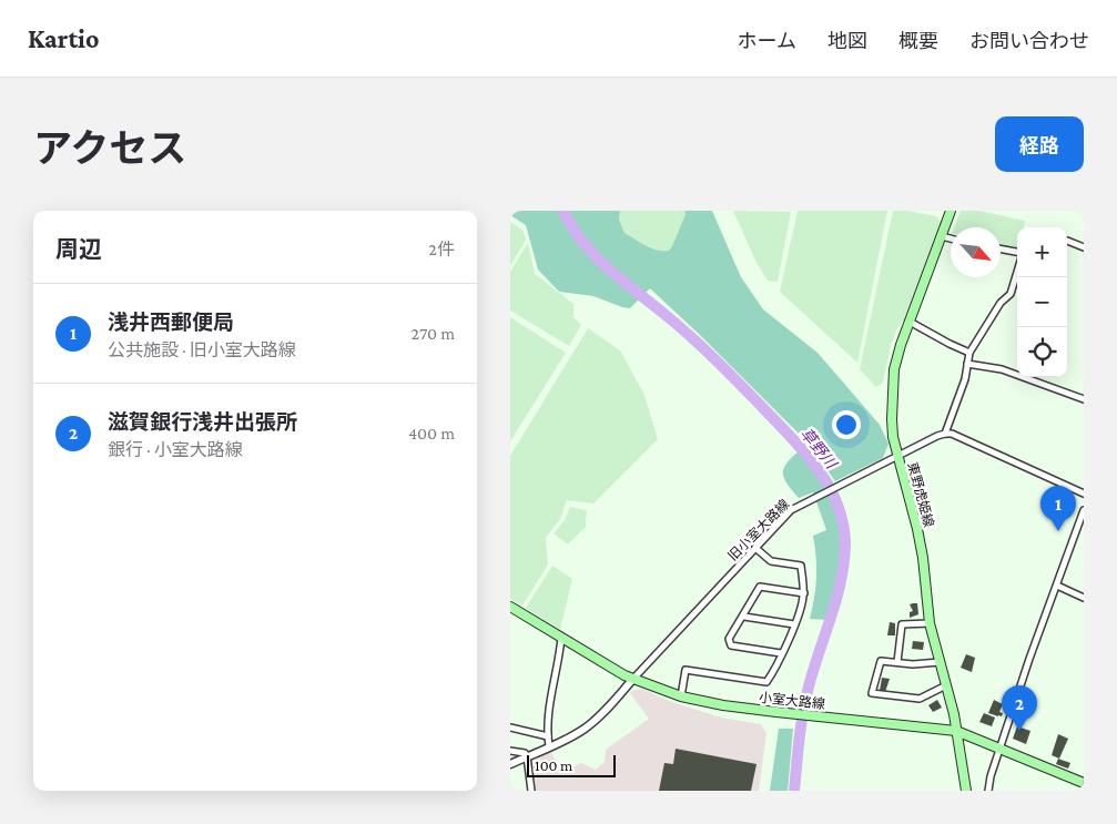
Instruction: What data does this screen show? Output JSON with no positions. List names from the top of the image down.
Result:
{
  "streets": {
    "main road": ["東野虎姫線", "小室大路線"],
    "street": ["旧小室大路線"]
  },
  "crossings": [
    ["東野虎姫線", "旧小室大路線"],
    ["東野虎姫線", "小室大路線"],
    ["旧小室大路線", "小室大路線"]
  ],
  "water": ["草野川"],
  "scale_bar": "100 m",
  "north": "bottom right",
  "page": {
    "header": "Kartio",
    "nav": [
      "ホーム",
      "地図",
      "概要",
      "お問い合わせ"
    ],
    "title": "アクセス",
    "buttons": "経路",
    "heading": ["周辺", "2件"],
    "map_buttons": ["+", "−"],
    "list": [
      {
        "mark": "1",
        "name": "浅井西郵便局",
        "note": "公共施設 · 旧小室大路線",
        "value": "270 m"
      },
      {
        "mark": "2",
        "name": "滋賀銀行浅井出張所",
        "note": "銀行 · 小室大路線",
        "value": "400 m"
      }
    ],
    "pins": ["1", "2"],
    "scale": "100 m"
  }
}
